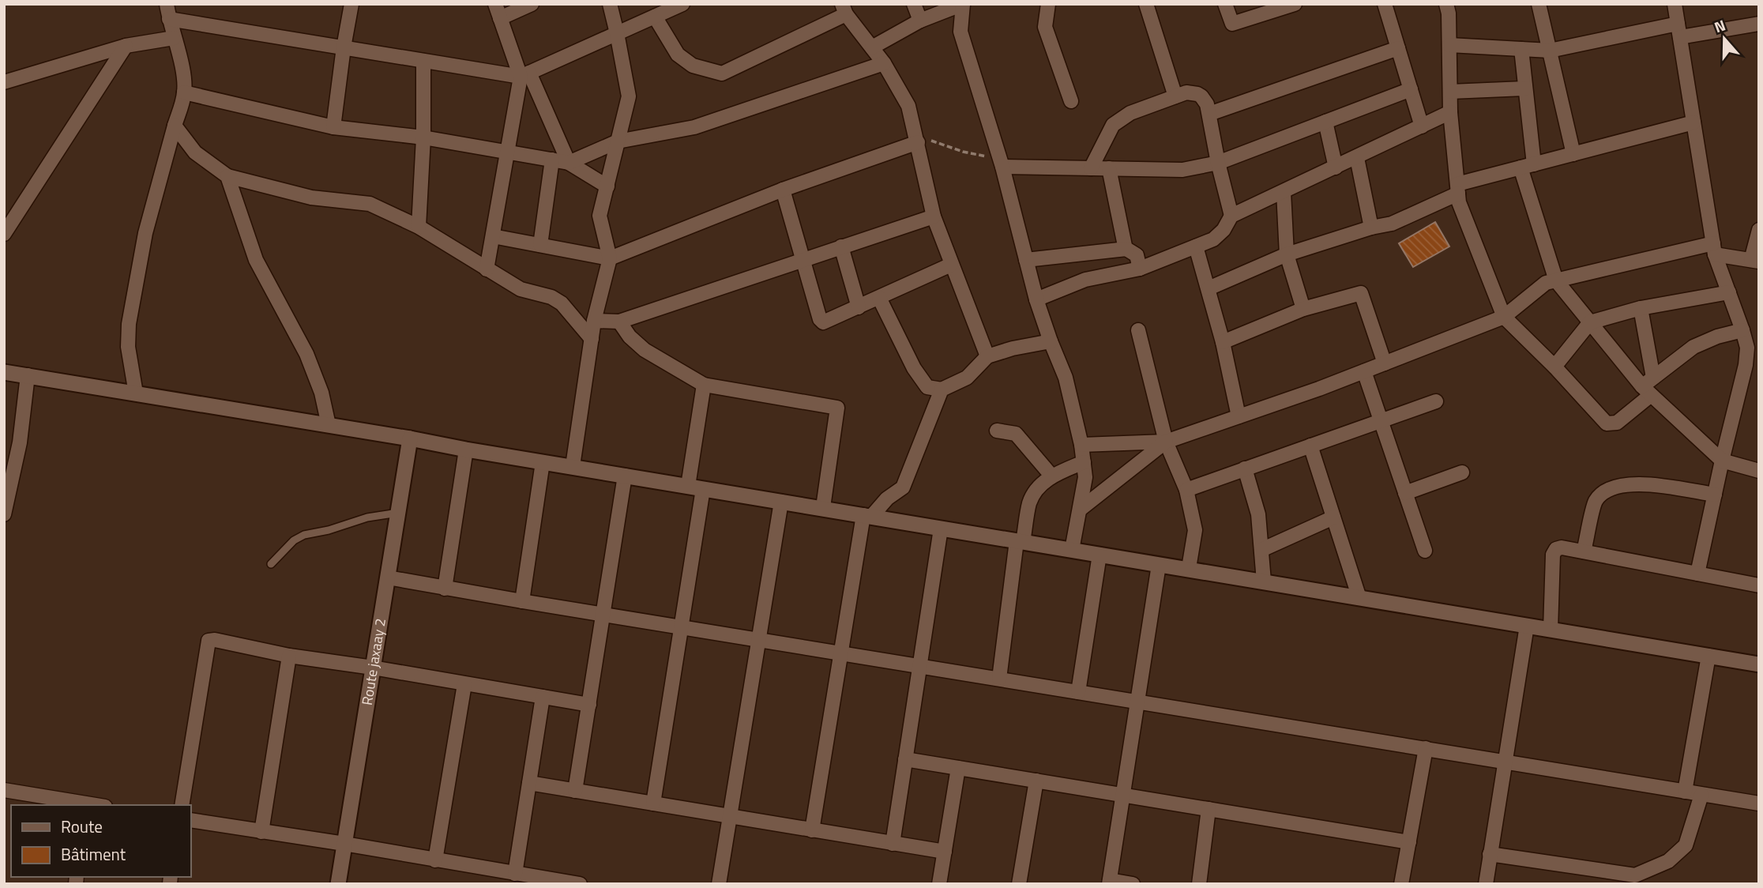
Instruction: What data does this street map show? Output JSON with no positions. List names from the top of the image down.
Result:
{
  "streets": {
    "street": ["Route jaxaay 2"]
  },
  "legend": ["Route", "Bâtiment"],
  "north": "top"
}
